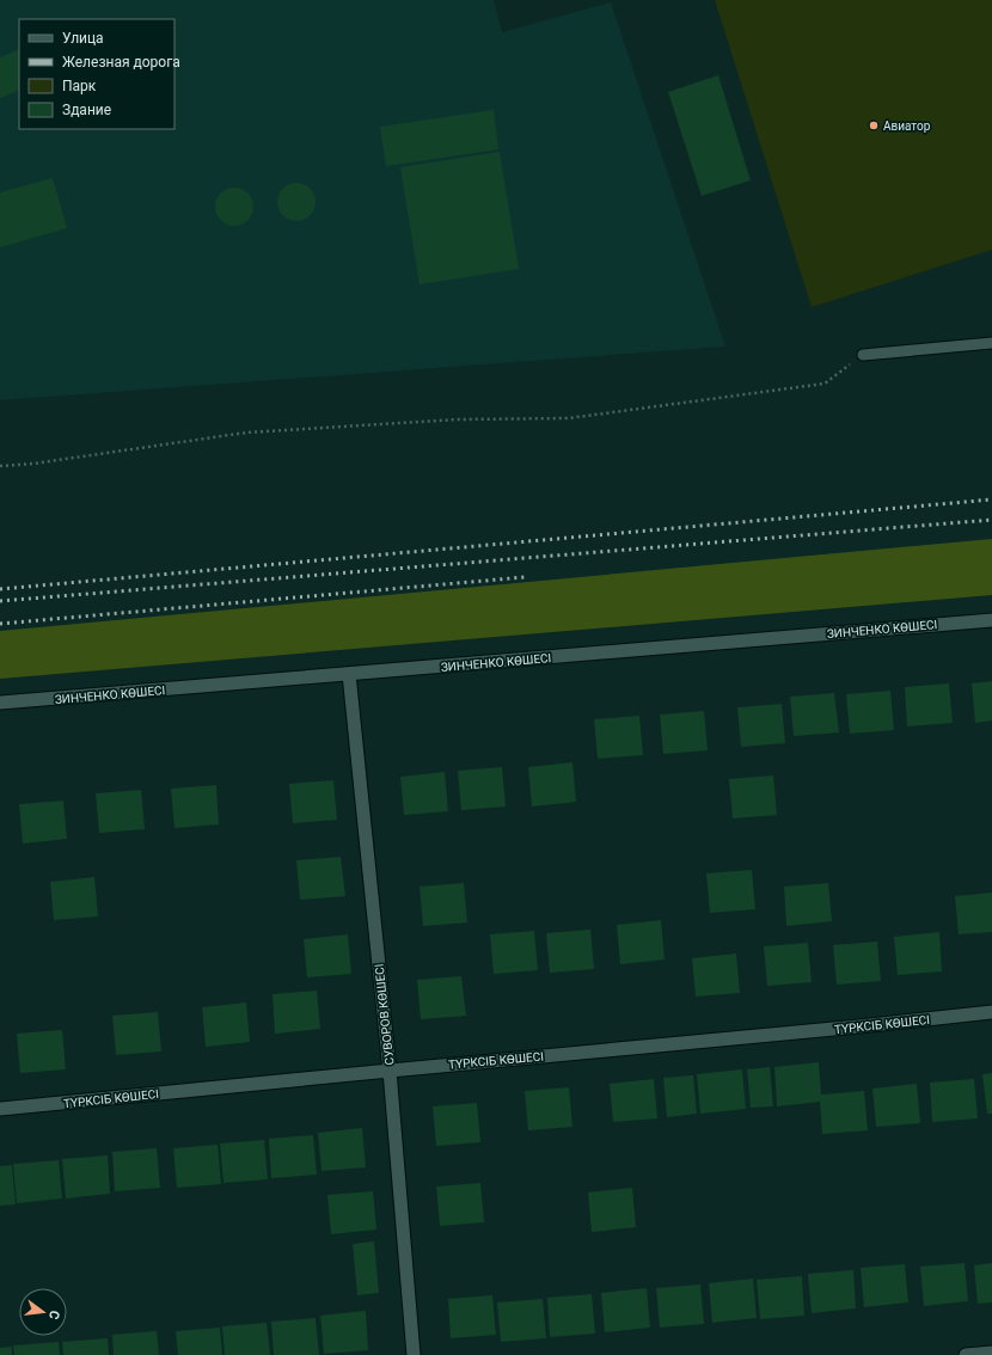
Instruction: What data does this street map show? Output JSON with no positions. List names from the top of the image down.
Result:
{
  "streets": {
    "street": ["ЗИНЧЕНКО КӨШЕСІ", "СУВОРОВ КӨШЕСІ", "ТҮРКСІБ КӨШЕСІ"]
  },
  "crossings": [
    ["ЗИНЧЕНКО КӨШЕСІ", "СУВОРОВ КӨШЕСІ"],
    ["СУВОРОВ КӨШЕСІ", "ТҮРКСІБ КӨШЕСІ"]
  ],
  "places": ["Авиатор"],
  "legend": [
    "Улица",
    "Железная дорога",
    "Парк",
    "Здание"
  ],
  "north": "right"
}
